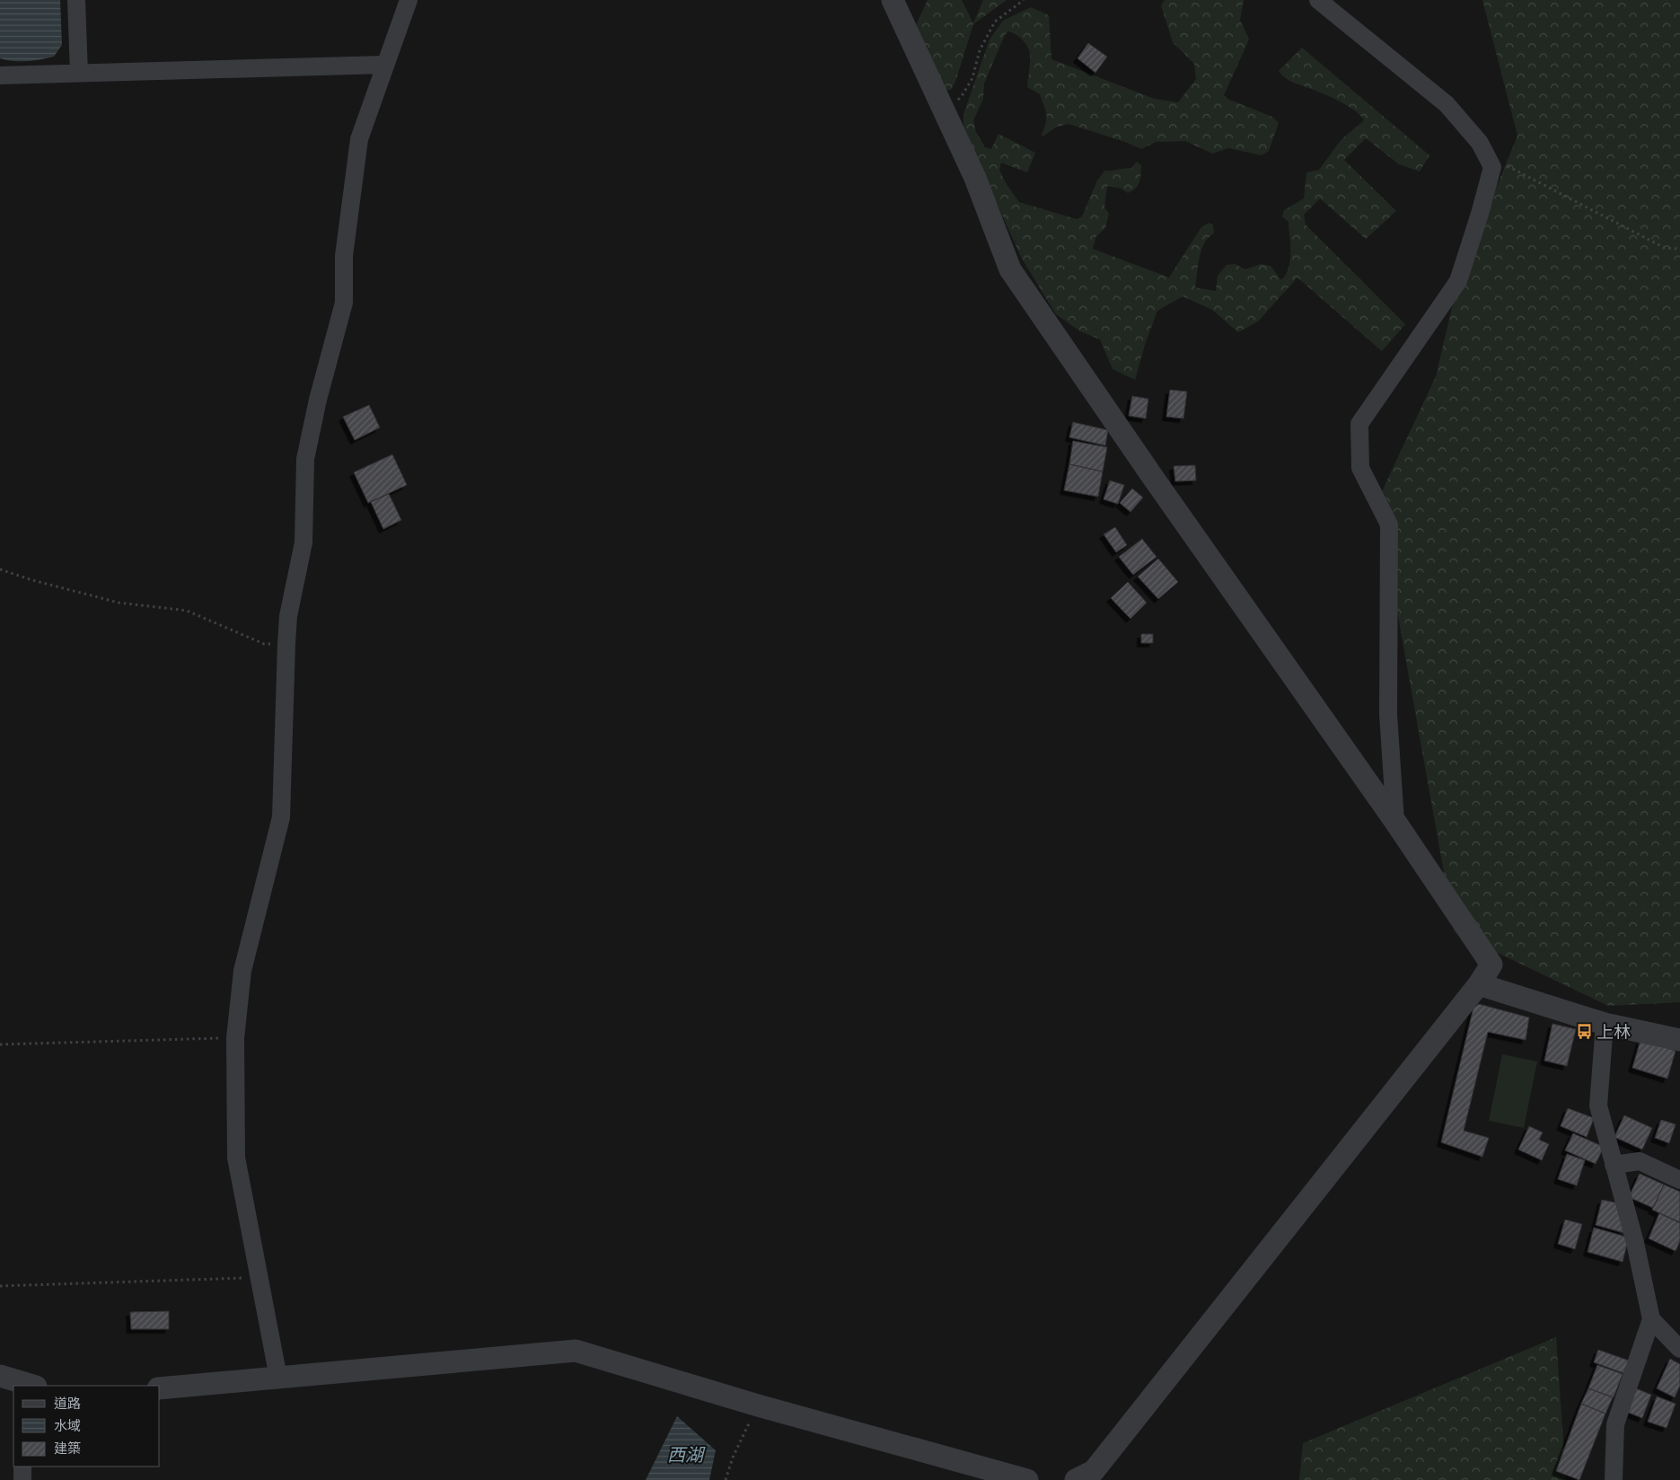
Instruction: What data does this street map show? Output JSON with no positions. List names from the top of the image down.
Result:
{
  "water": ["西湖"],
  "places": {
    "bus stop": ["上林"]
  },
  "legend": ["道路", "水域", "建築"]
}
